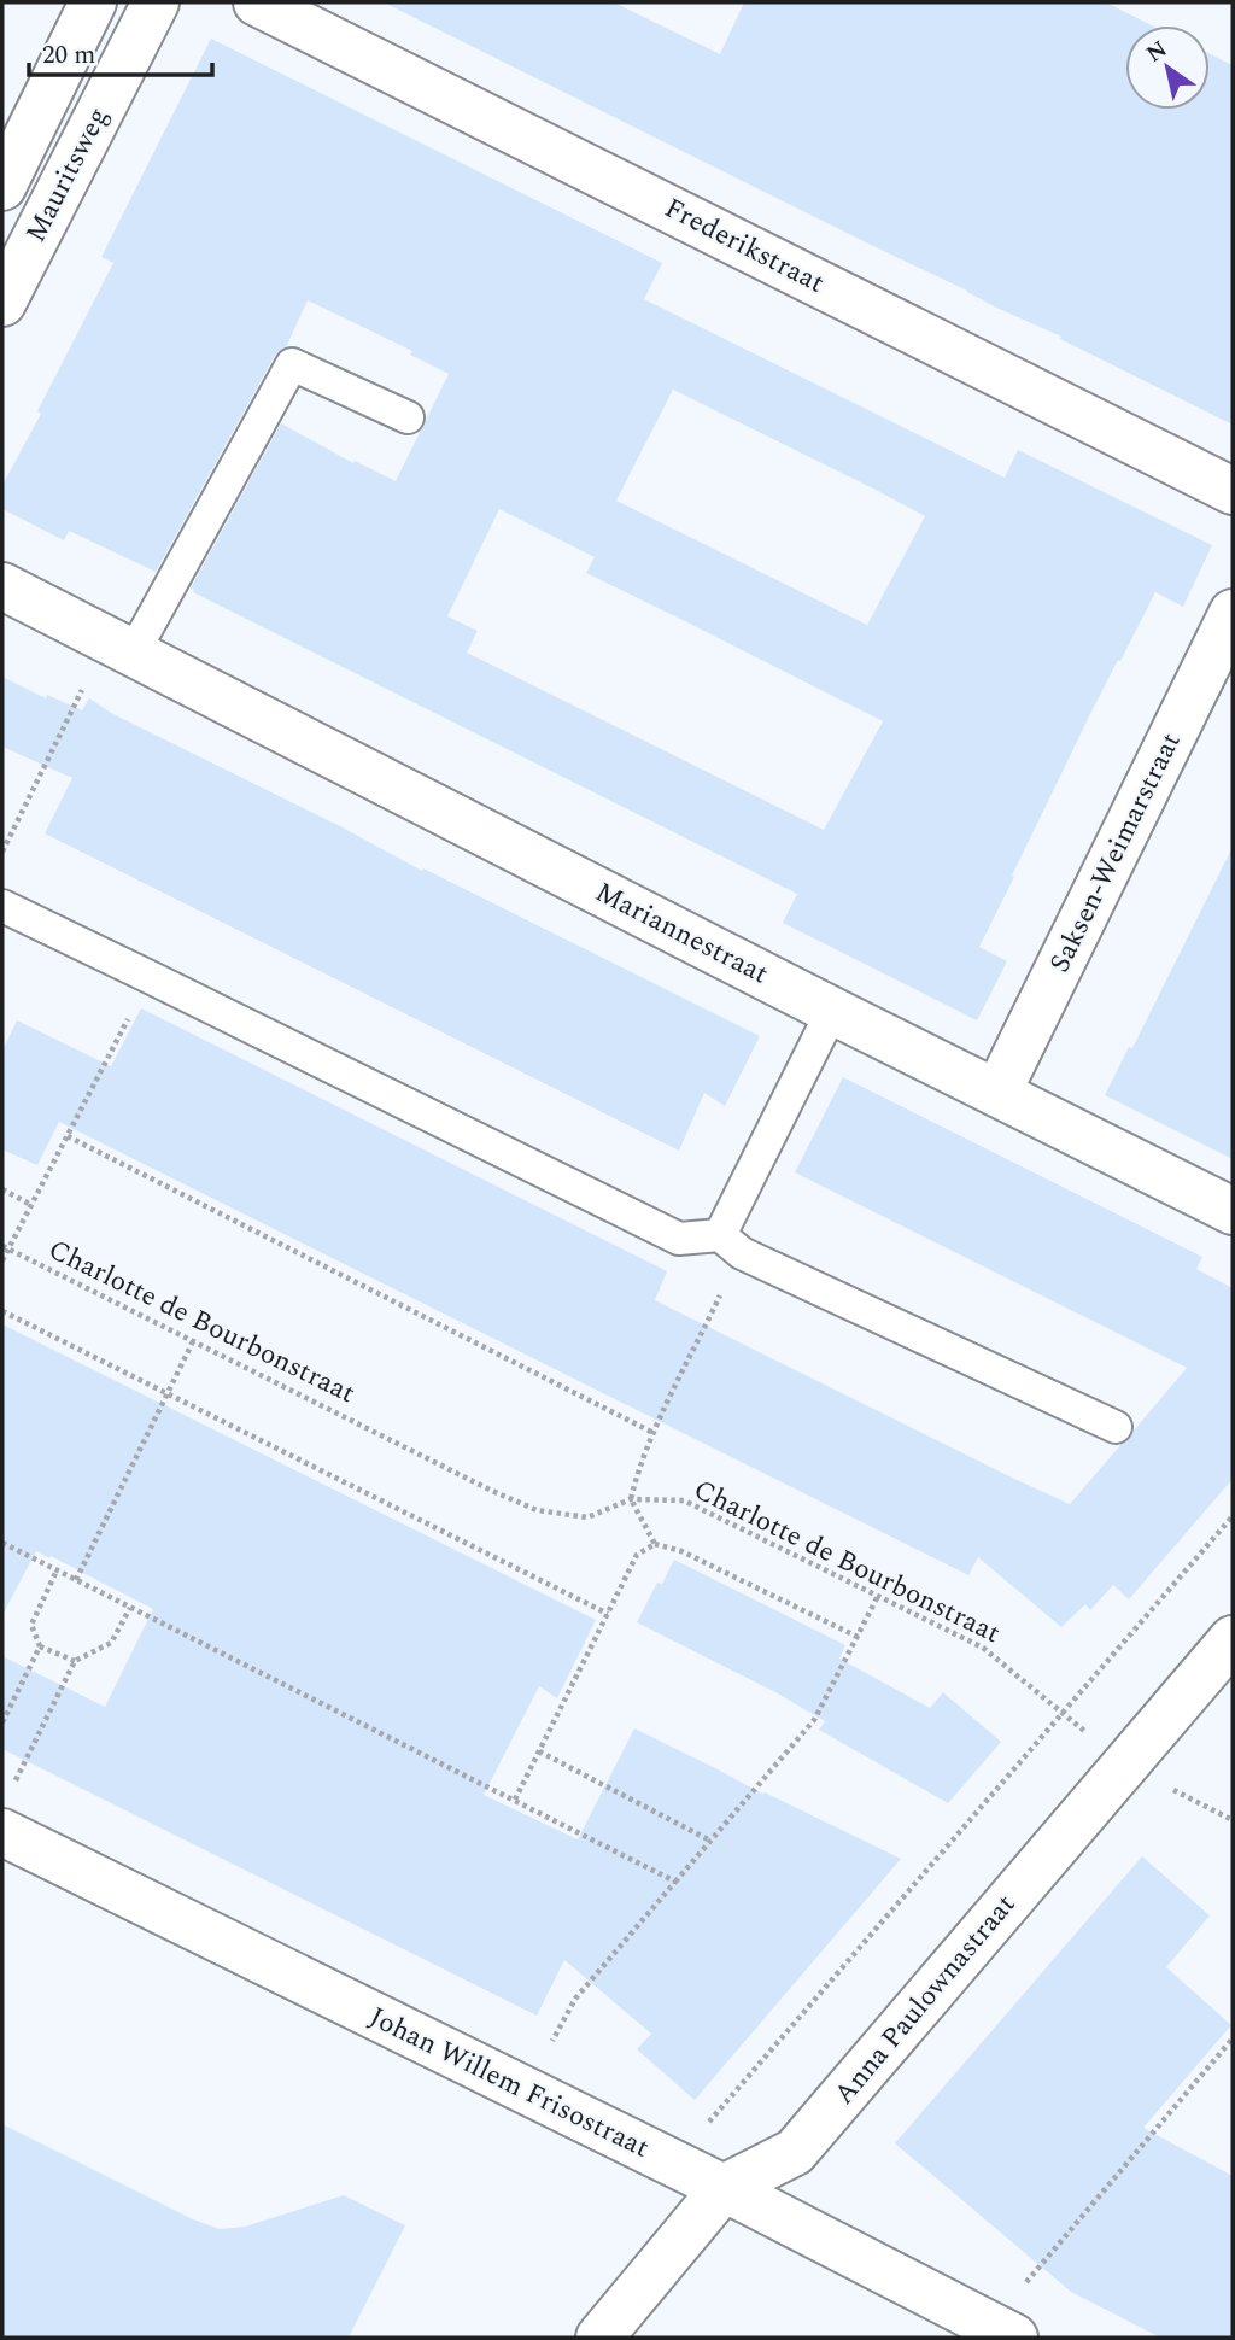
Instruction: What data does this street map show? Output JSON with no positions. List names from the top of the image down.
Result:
{
  "streets": {
    "street": [
      "Mauritsweg",
      "Frederikstraat",
      "Saksen-Weimarstraat",
      "Mariannestraat",
      "Anna Paulownastraat",
      "Johan Willem Frisostraat"
    ],
    "path": ["Charlotte de Bourbonstraat"]
  },
  "crossings": [
    ["Saksen-Weimarstraat", "Mariannestraat"],
    ["Charlotte de Bourbonstraat", "Anna Paulownastraat"],
    ["Anna Paulownastraat", "Johan Willem Frisostraat"]
  ],
  "scale_bar": "20 m",
  "north": "top left"
}
